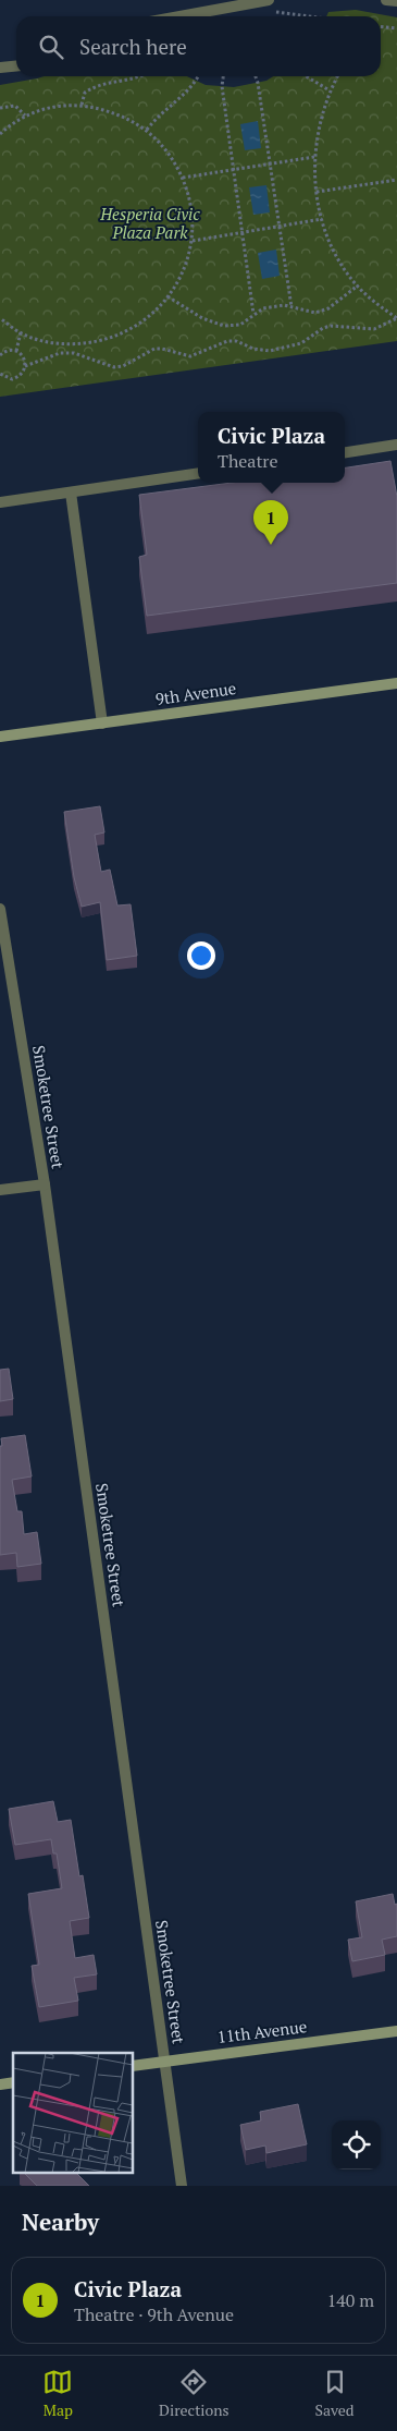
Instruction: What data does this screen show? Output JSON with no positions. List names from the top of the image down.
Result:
{
  "streets": {
    "street": ["9th Avenue", "Smoketree Street", "11th Avenue"]
  },
  "crossings": [
    ["Smoketree Street", "11th Avenue"]
  ],
  "parks": ["Hesperia Civic Plaza Park"],
  "page": {
    "search": "Search here",
    "popup": ["Civic Plaza", "Theatre"],
    "pins": "1",
    "heading": "Nearby",
    "list": [
      {
        "mark": "1",
        "name": "Civic Plaza",
        "note": "Theatre · 9th Avenue",
        "value": "140 m"
      }
    ],
    "nav": ["Map", "Directions", "Saved"]
  }
}
